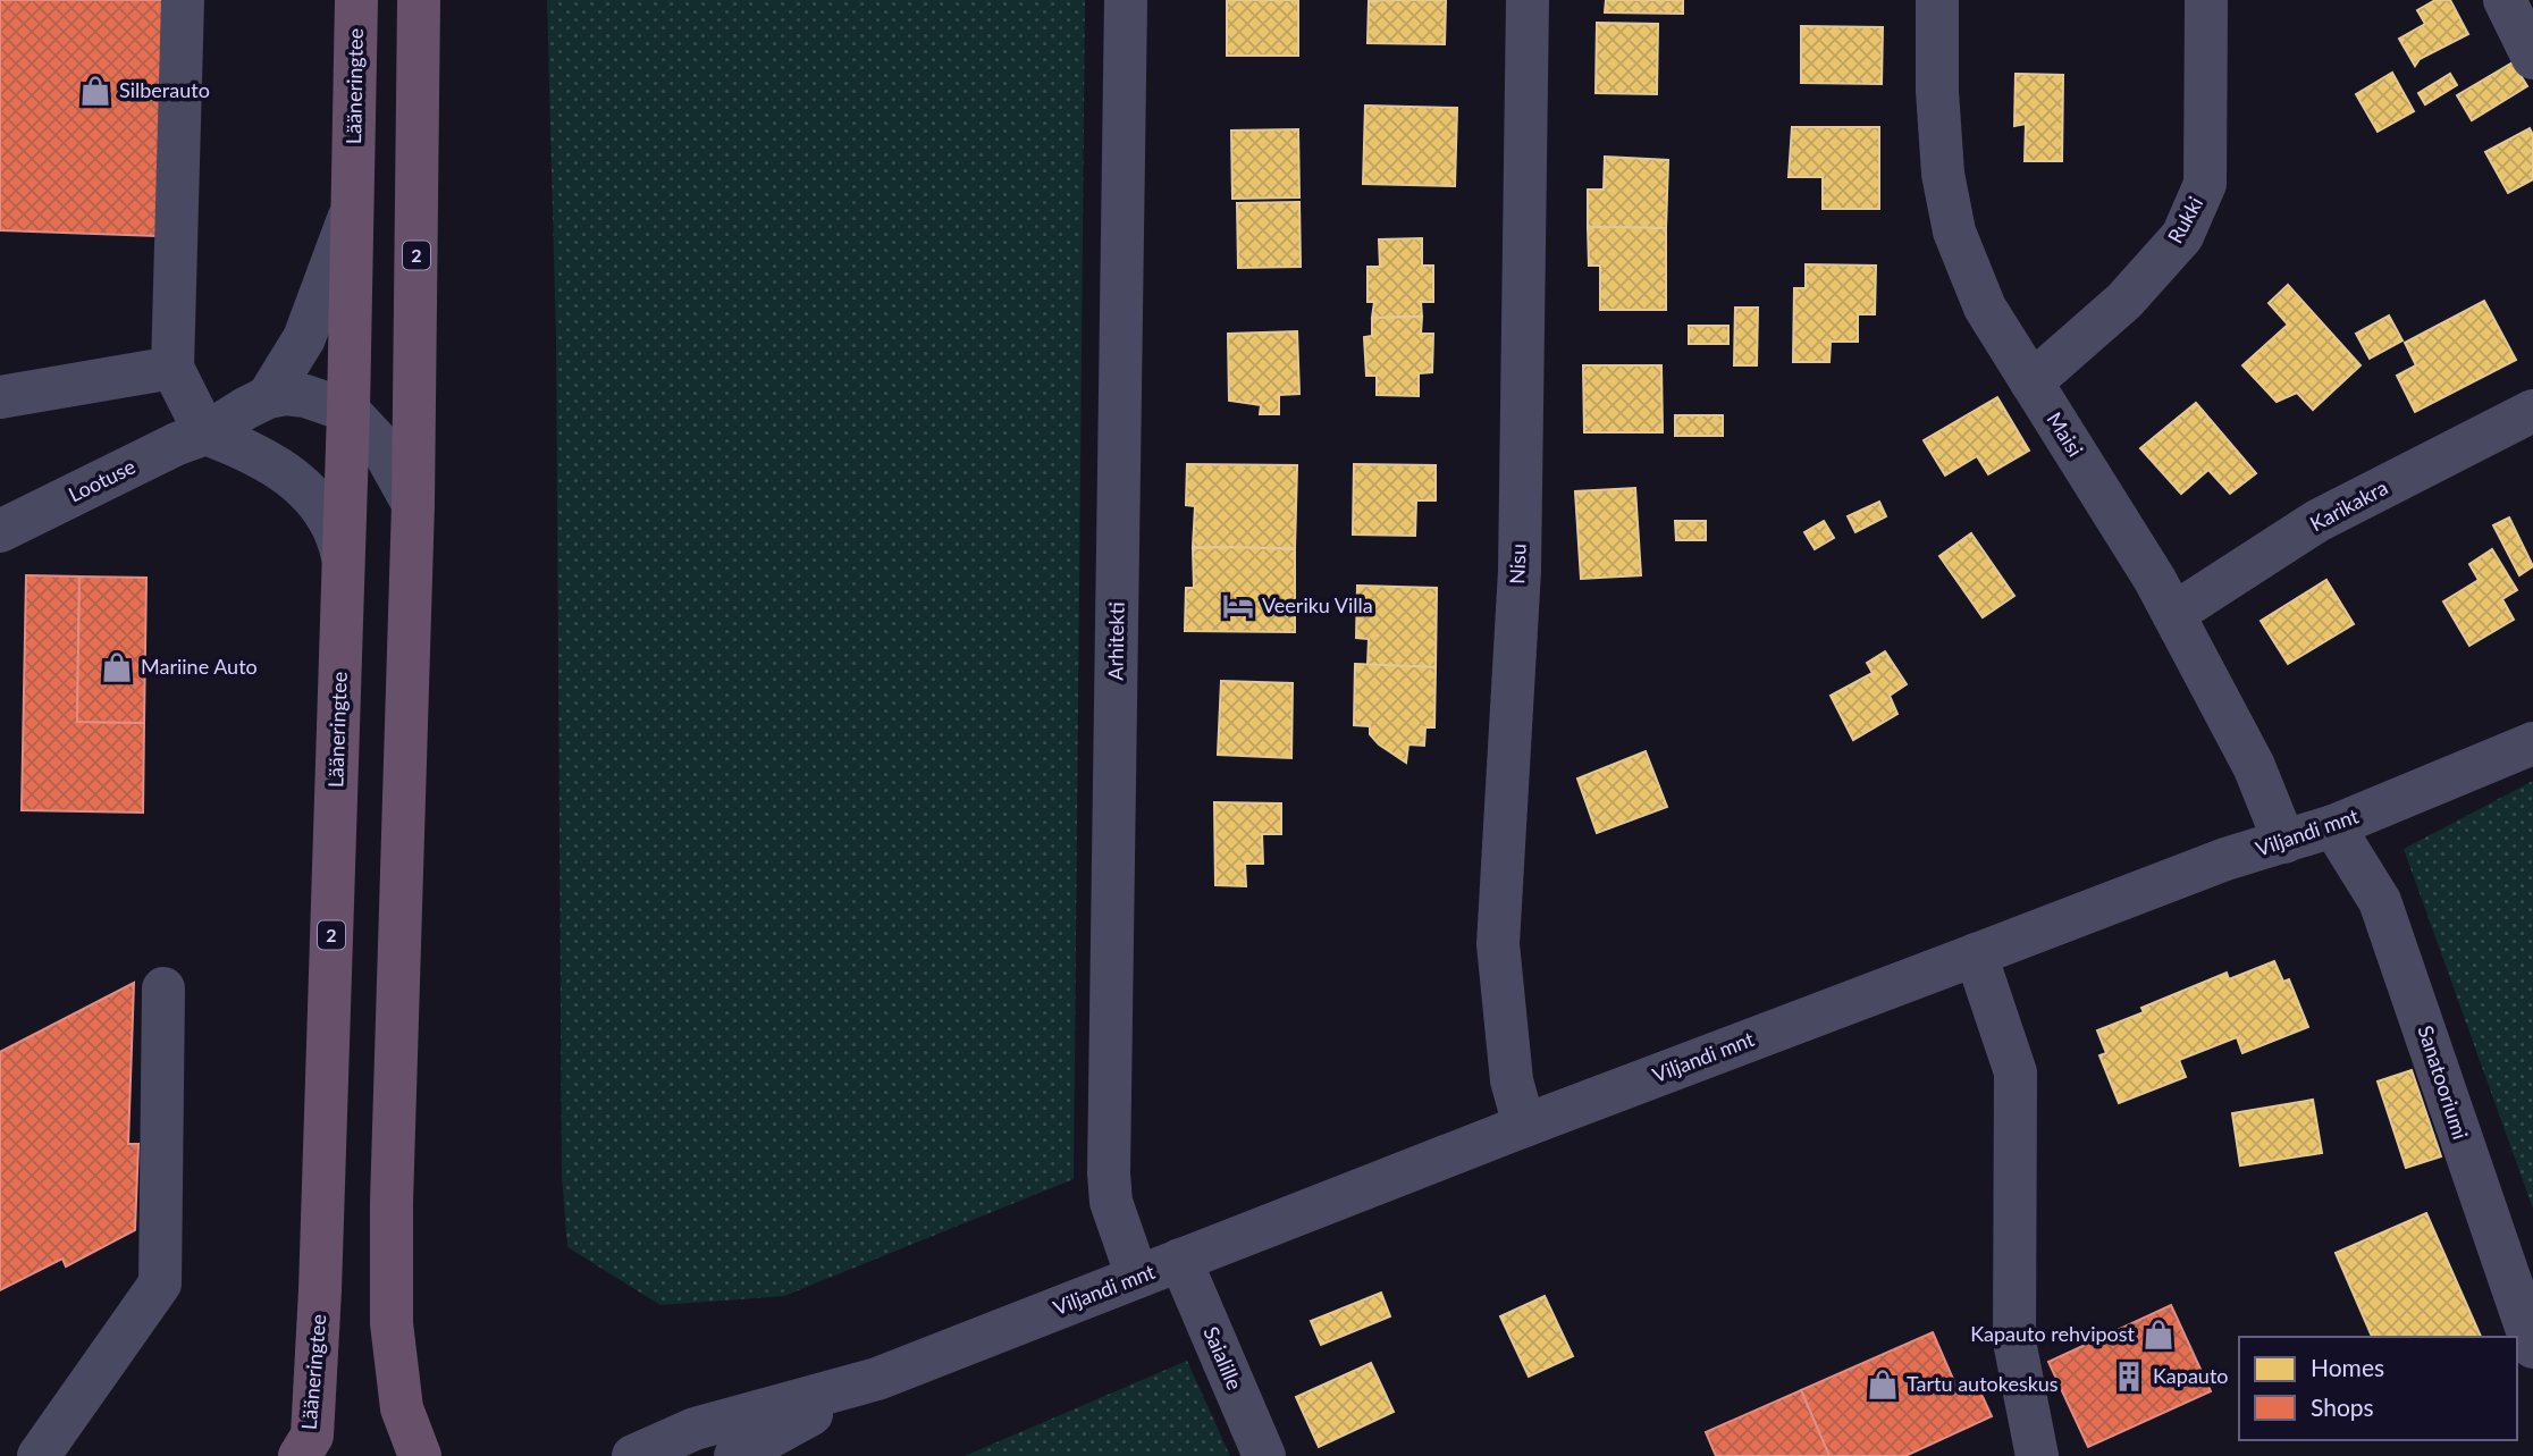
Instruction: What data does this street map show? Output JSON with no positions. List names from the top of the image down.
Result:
{
  "streets": {
    "highway": ["Lääneringtee", "2"],
    "street": [
      "Rukki",
      "Maisi",
      "Lootuse",
      "Karikakra",
      "Nisu",
      "Arhitekti",
      "Viljandi mnt",
      "Sanatooriumi",
      "Saialille"
    ]
  },
  "crossings": [
    ["Lääneringtee", "Lootuse"],
    ["Rukki", "Maisi"],
    ["Maisi", "Karikakra"],
    ["Maisi", "Viljandi mnt"],
    ["Nisu", "Viljandi mnt"],
    ["Arhitekti", "Viljandi mnt"],
    ["Viljandi mnt", "Sanatooriumi"],
    ["Viljandi mnt", "Saialille"]
  ],
  "places": {
    "shop": [
      "Silberauto",
      "Mariine Auto",
      "Kapauto rehvipost",
      "Tartu autokeskus"
    ],
    "hotel": ["Veeriku Villa"],
    "building": ["Kapauto"]
  },
  "legend": ["Homes", "Shops"]
}
